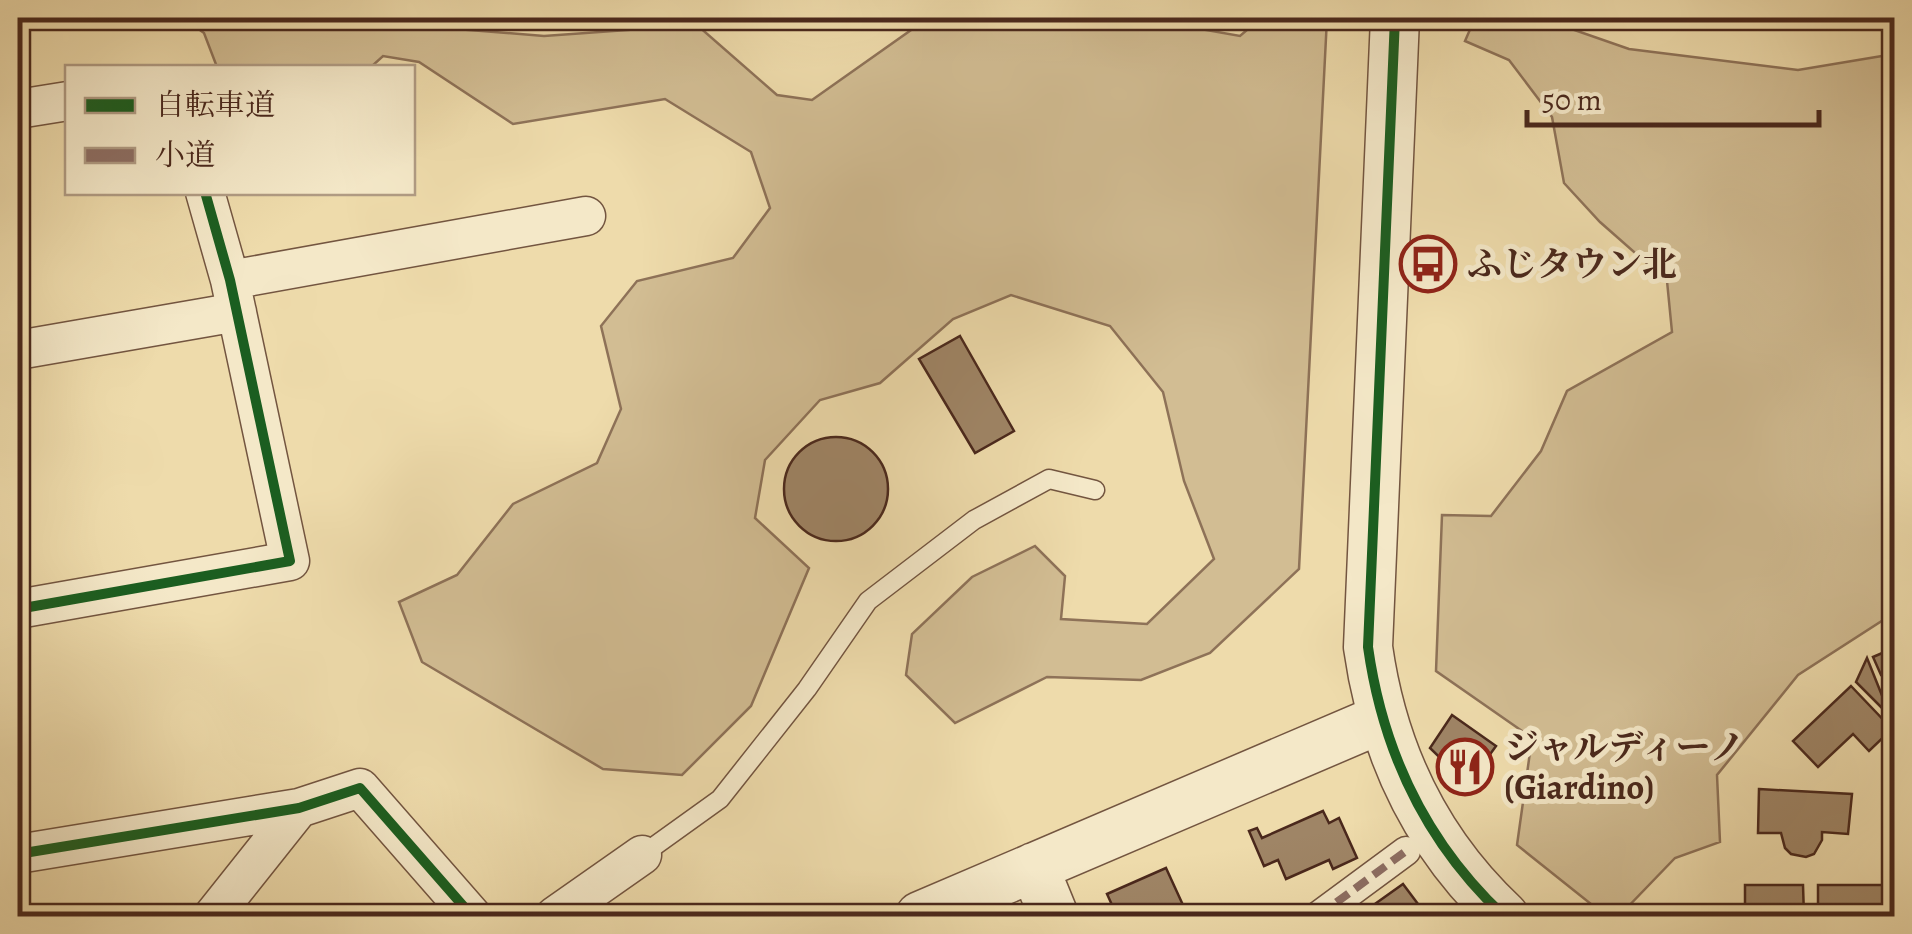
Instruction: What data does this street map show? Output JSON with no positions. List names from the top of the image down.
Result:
{
  "places": {
    "bus stop": ["ふじタウン北"],
    "restaurant": ["ジャルディーノ (Giardino)"]
  },
  "legend": ["自転車道", "小道"],
  "scale_bar": "50 m"
}
